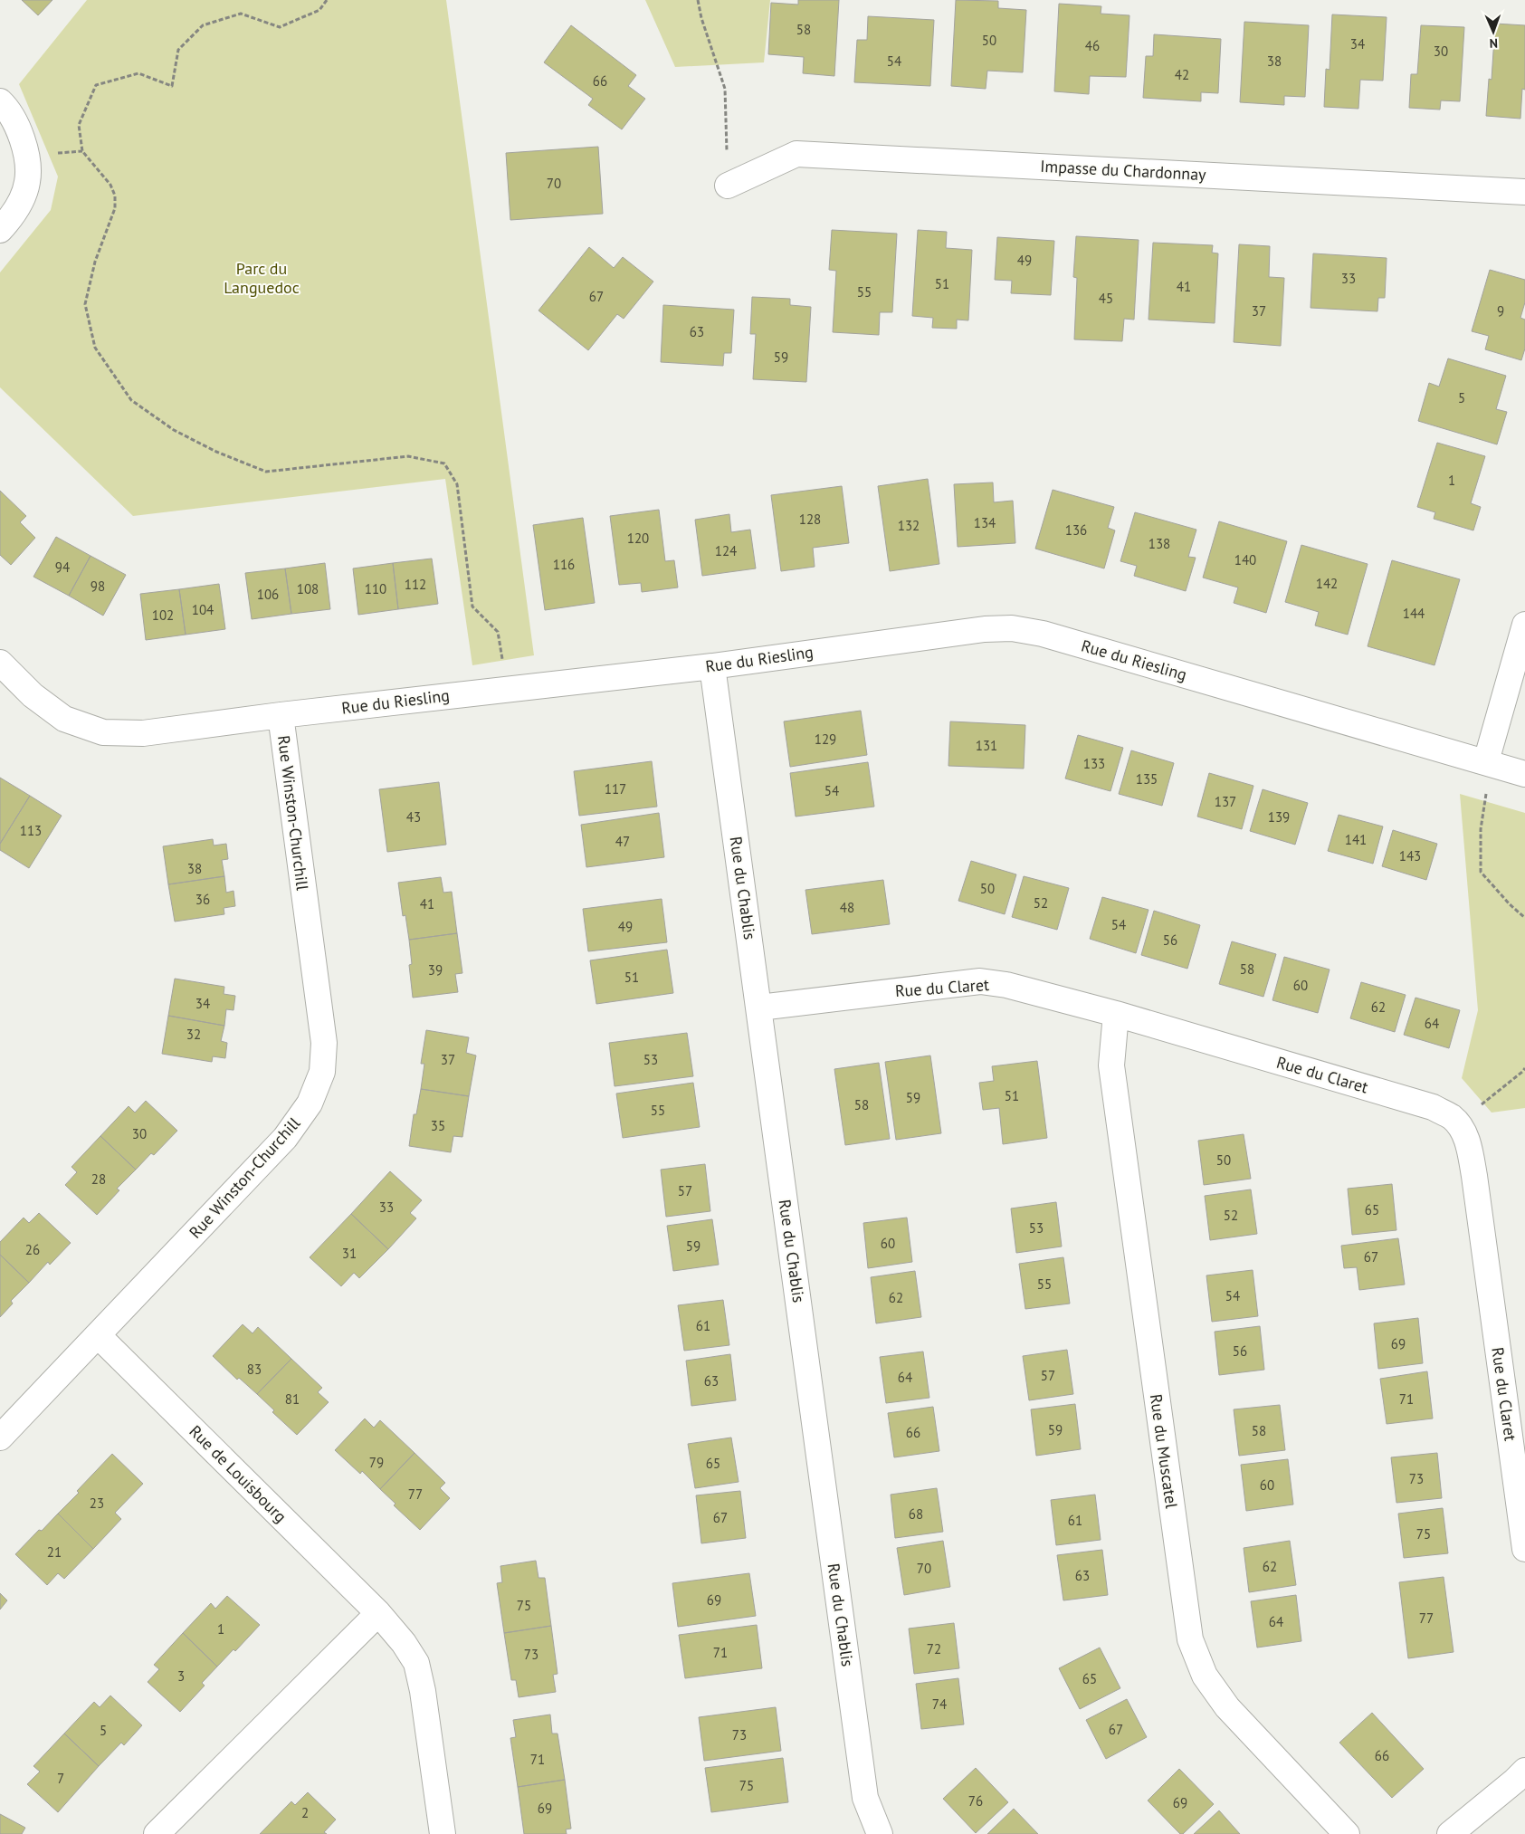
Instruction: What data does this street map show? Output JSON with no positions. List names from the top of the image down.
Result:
{
  "streets": {
    "street": [
      "Impasse du Chardonnay",
      "Rue du Riesling",
      "Rue Winston-Churchill",
      "Rue du Chablis",
      "Rue du Claret",
      "Rue du Muscatel",
      "Rue de Louisbourg"
    ]
  },
  "crossings": [
    ["Rue du Riesling", "Rue Winston-Churchill"],
    ["Rue du Riesling", "Rue du Chablis"],
    ["Rue Winston-Churchill", "Rue de Louisbourg"],
    ["Rue du Chablis", "Rue du Claret"],
    ["Rue du Claret", "Rue du Muscatel"]
  ],
  "parks": ["Parc du Languedoc"],
  "house_numbers": [
    "58",
    "50",
    "34",
    "46",
    "30",
    "54",
    "38",
    "42",
    "66",
    "70",
    "49",
    "33",
    "51",
    "41",
    "55",
    "67",
    "45",
    "37",
    "9",
    "63",
    "59",
    "5",
    "1",
    "128",
    "134",
    "132",
    "136",
    "120",
    "138",
    "124",
    "140",
    "116",
    "94",
    "142",
    "112",
    "98",
    "108",
    "110",
    "106",
    "104",
    "144",
    "102",
    "129",
    "131",
    "133",
    "135",
    "117",
    "54",
    "137",
    "43",
    "139",
    "113",
    "141",
    "47",
    "143",
    "38",
    "50",
    "36",
    "52",
    "41",
    "48",
    "54",
    "49",
    "56",
    "58",
    "39",
    "51",
    "60",
    "34",
    "62",
    "64",
    "32",
    "37",
    "53",
    "51",
    "59",
    "58",
    "55",
    "35",
    "30",
    "50",
    "28",
    "57",
    "33",
    "65",
    "52",
    "53",
    "60",
    "59",
    "26",
    "31",
    "67",
    "55",
    "54",
    "62",
    "61",
    "69",
    "56",
    "83",
    "57",
    "64",
    "63",
    "81",
    "71",
    "59",
    "58",
    "66",
    "79",
    "65",
    "73",
    "60",
    "77",
    "23",
    "68",
    "67",
    "61",
    "75",
    "21",
    "62",
    "70",
    "63",
    "69",
    "75",
    "77",
    "64",
    "1",
    "72",
    "71",
    "73",
    "3",
    "65",
    "74",
    "67",
    "5",
    "73",
    "66",
    "71",
    "7",
    "75",
    "76",
    "69",
    "69",
    "2"
  ],
  "north": "bottom"
}
